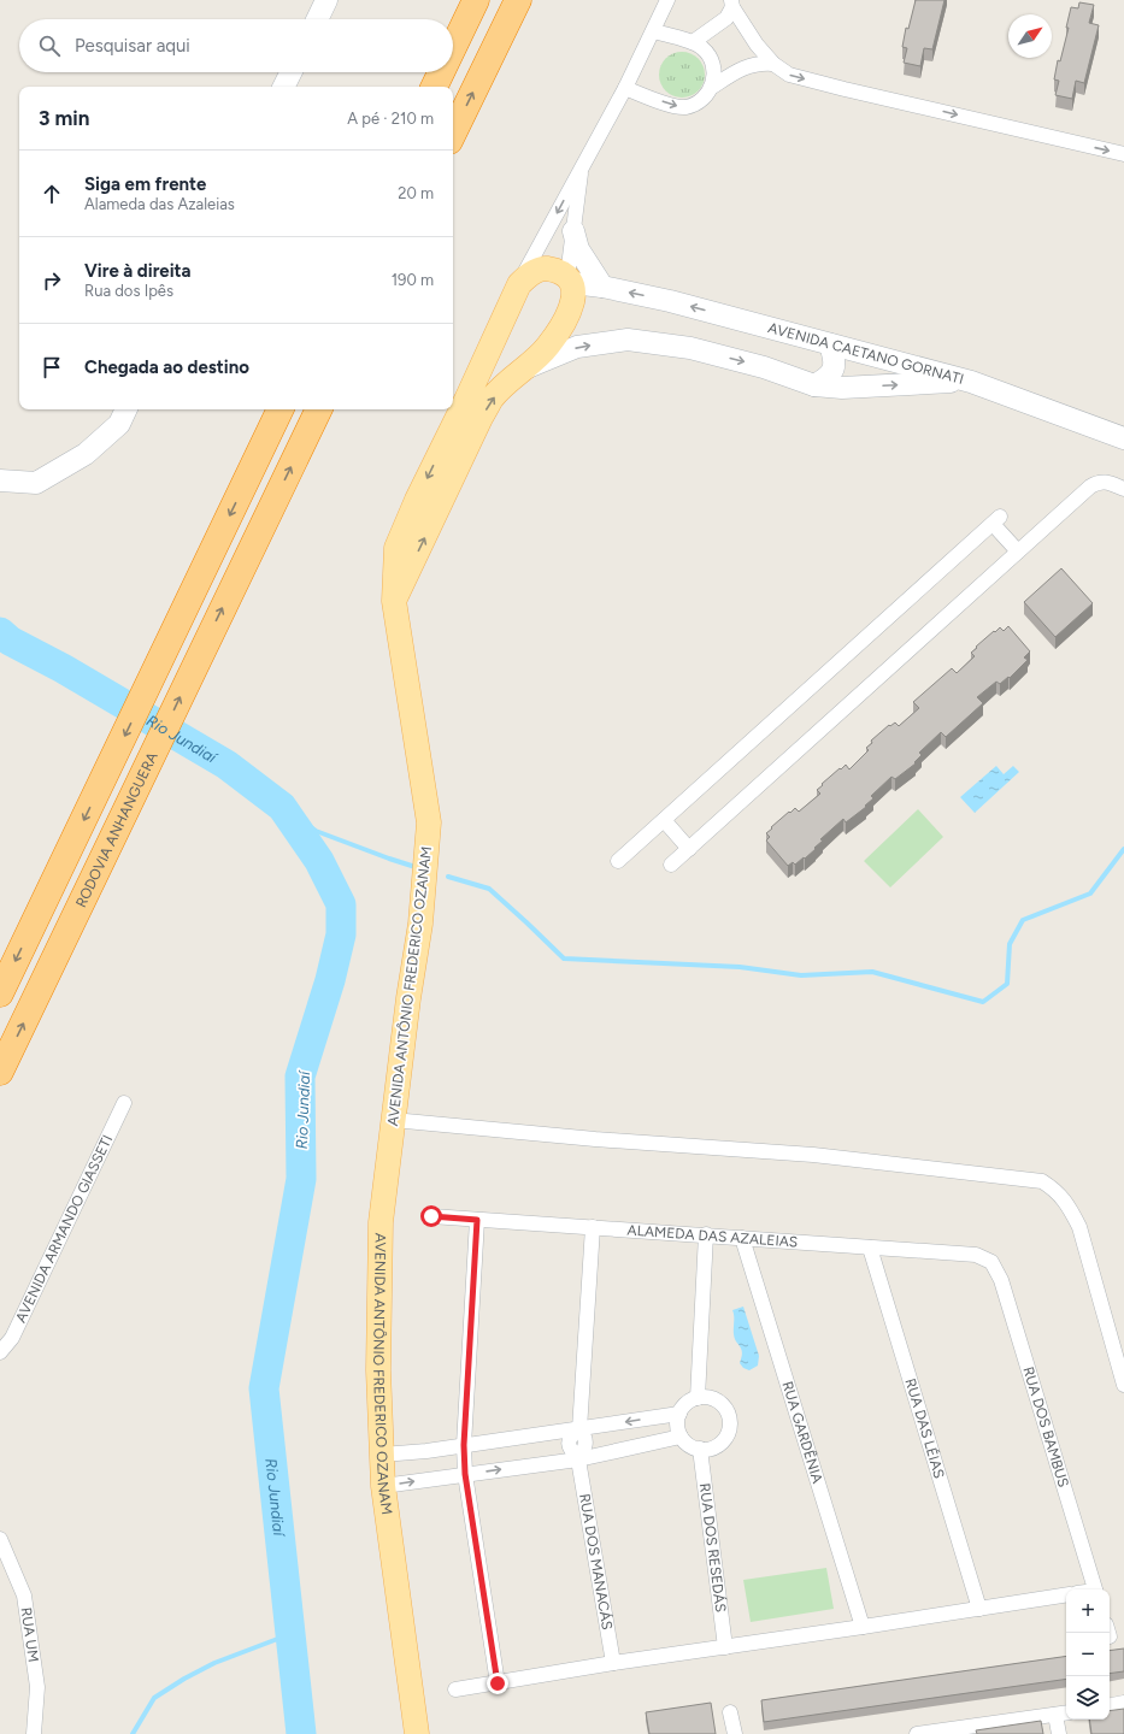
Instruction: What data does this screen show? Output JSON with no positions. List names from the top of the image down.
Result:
{
  "streets": {
    "highway": ["RODOVIA ANHANGUERA"],
    "main road": ["AVENIDA CAETANO GORNATI", "AVENIDA ANTÔNIO FREDERICO OZANAM"],
    "street": [
      "AVENIDA ARMANDO GIASSETI",
      "ALAMEDA DAS AZALEIAS",
      "RUA DOS BAMBUS",
      "RUA DAS LÉIAS",
      "RUA GARDÊNIA",
      "RUA DOS RESEDÁS",
      "RUA DOS MANACÁS",
      "RUA UM"
    ]
  },
  "crossings": [
    ["AVENIDA CAETANO GORNATI", "AVENIDA ANTÔNIO FREDERICO OZANAM"],
    ["ALAMEDA DAS AZALEIAS", "RUA DOS BAMBUS"],
    ["ALAMEDA DAS AZALEIAS", "RUA DAS LÉIAS"],
    ["ALAMEDA DAS AZALEIAS", "RUA GARDÊNIA"],
    ["ALAMEDA DAS AZALEIAS", "RUA DOS MANACÁS"]
  ],
  "water": ["Rio Jundiaí"],
  "north": "top right",
  "page": {
    "search": "Pesquisar aqui",
    "heading": ["3 min", "A pé · 210 m"],
    "list": [
      ["Siga em frente", "Alameda das Azaleias", "20 m"],
      ["Vire à direita", "Rua dos Ipês", "190 m"],
      "Chegada ao destino"
    ],
    "map_buttons": ["+", "−"]
  }
}
